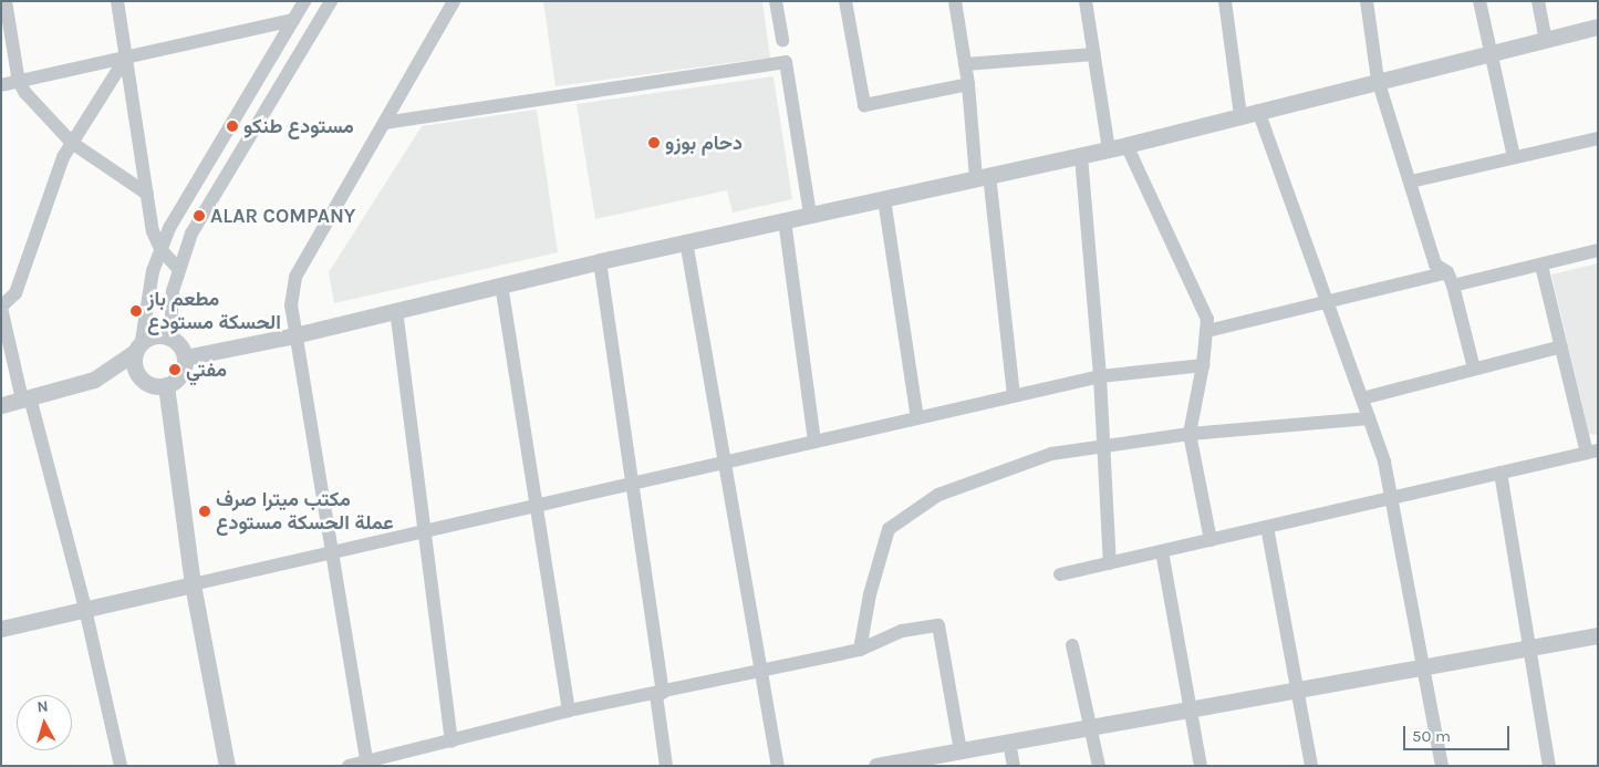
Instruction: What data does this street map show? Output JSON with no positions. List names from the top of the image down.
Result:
{
  "places": [
    "مستودع طنكو",
    "دحام بوزو",
    "ALAR COMPANY",
    "مطعم باز الحسكة مستودع",
    "مفتي",
    "مكتب ميترا صرف عملة الحسكة مستودع"
  ],
  "scale_bar": "50 m",
  "north": "top"
}
